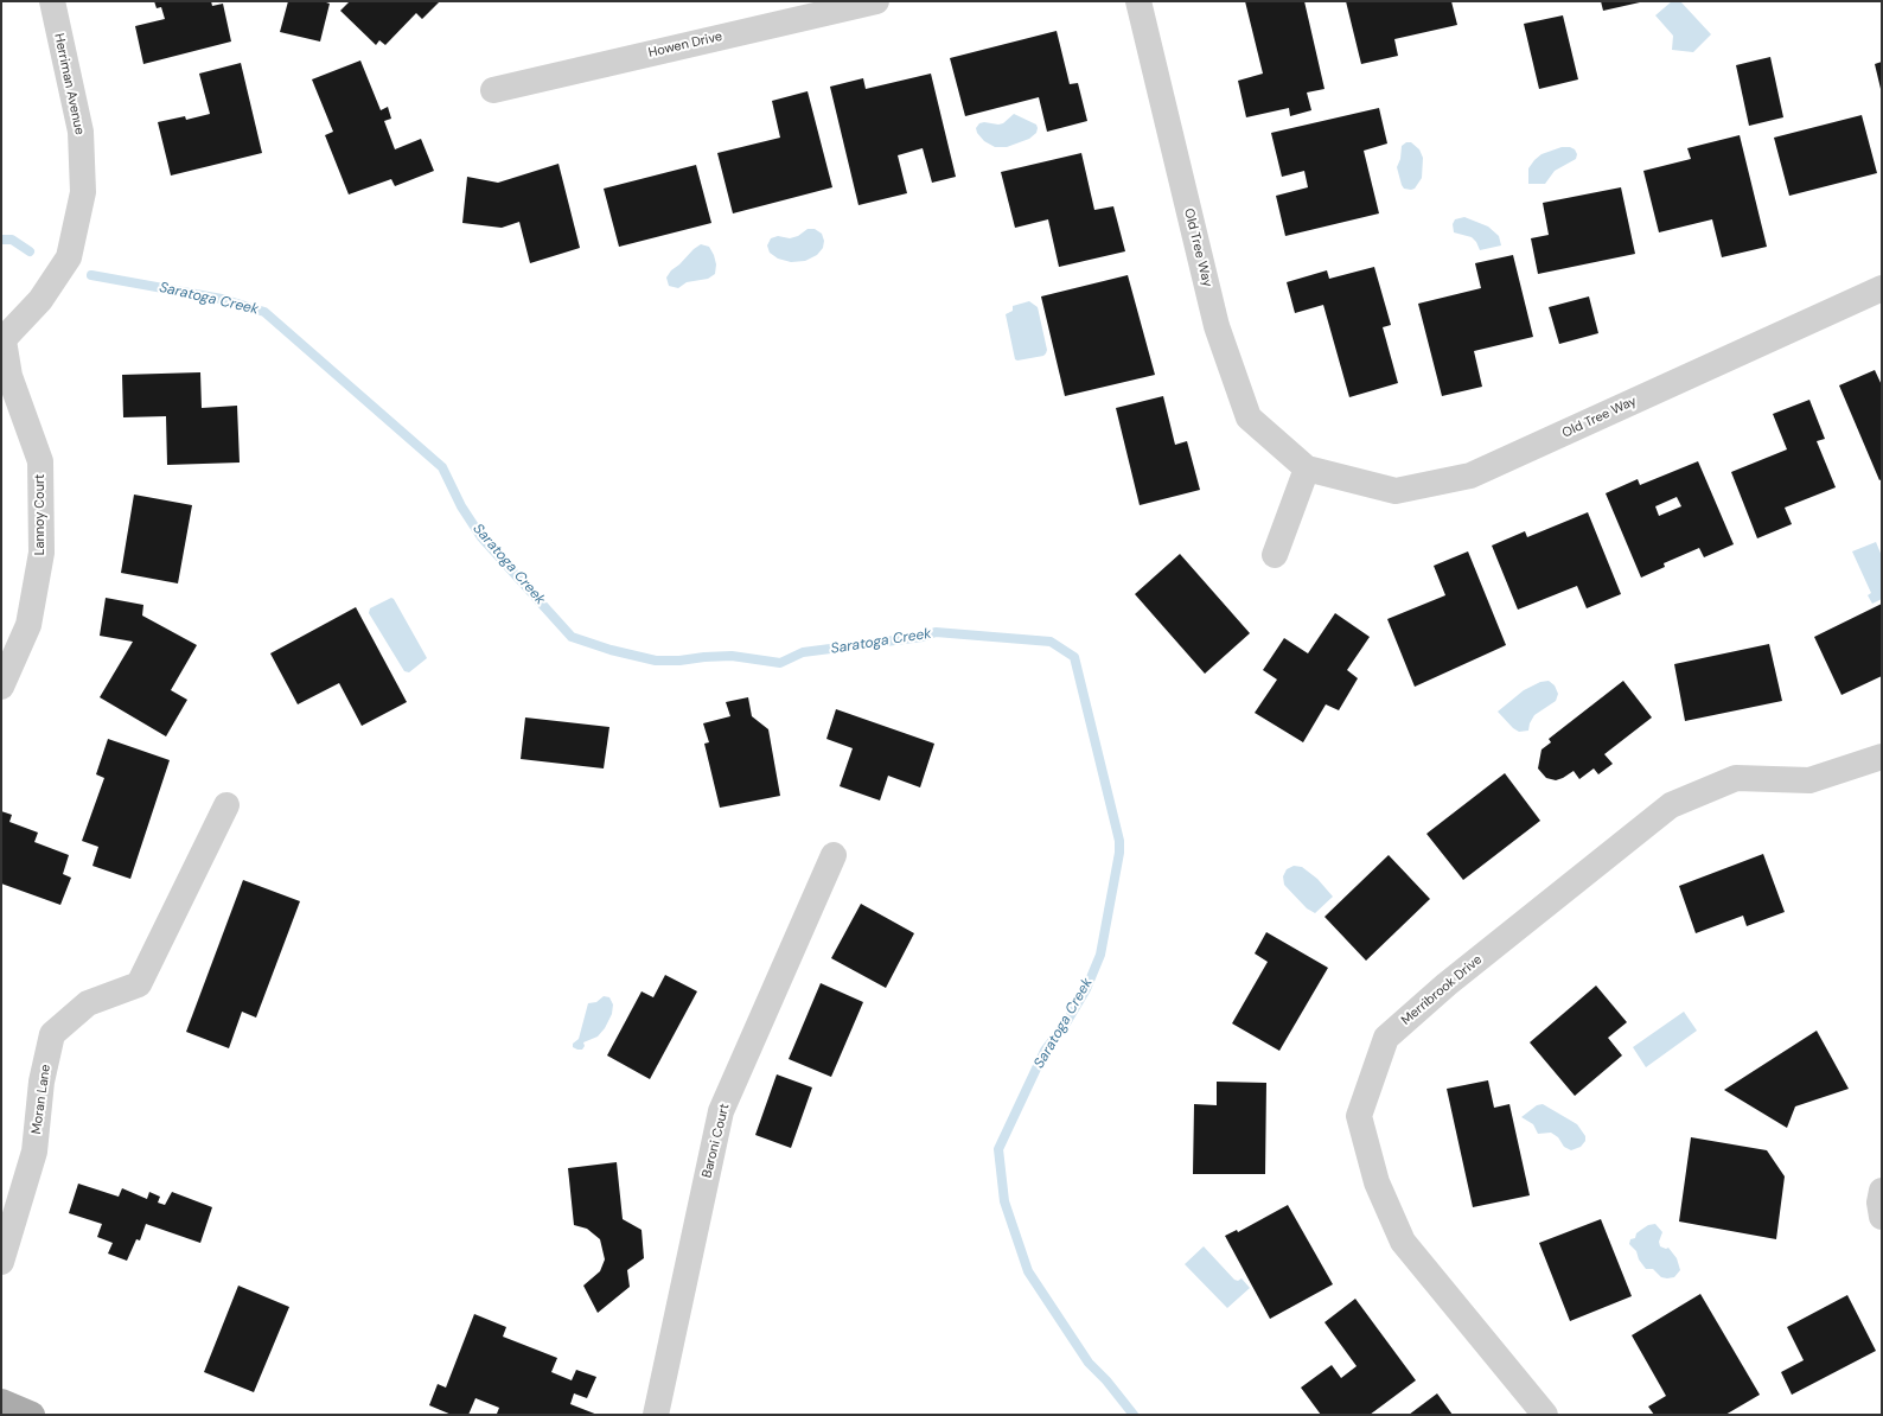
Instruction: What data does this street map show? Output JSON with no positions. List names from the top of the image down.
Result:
{
  "streets": {
    "street": [
      "Howen Drive",
      "Herriman Avenue",
      "Old Tree Way",
      "Lannoy Court",
      "Merribrook Drive",
      "Moran Lane",
      "Baroni Court"
    ]
  },
  "crossings": [
    ["Herriman Avenue", "Lannoy Court"]
  ],
  "water": ["Saratoga Creek"]
}
